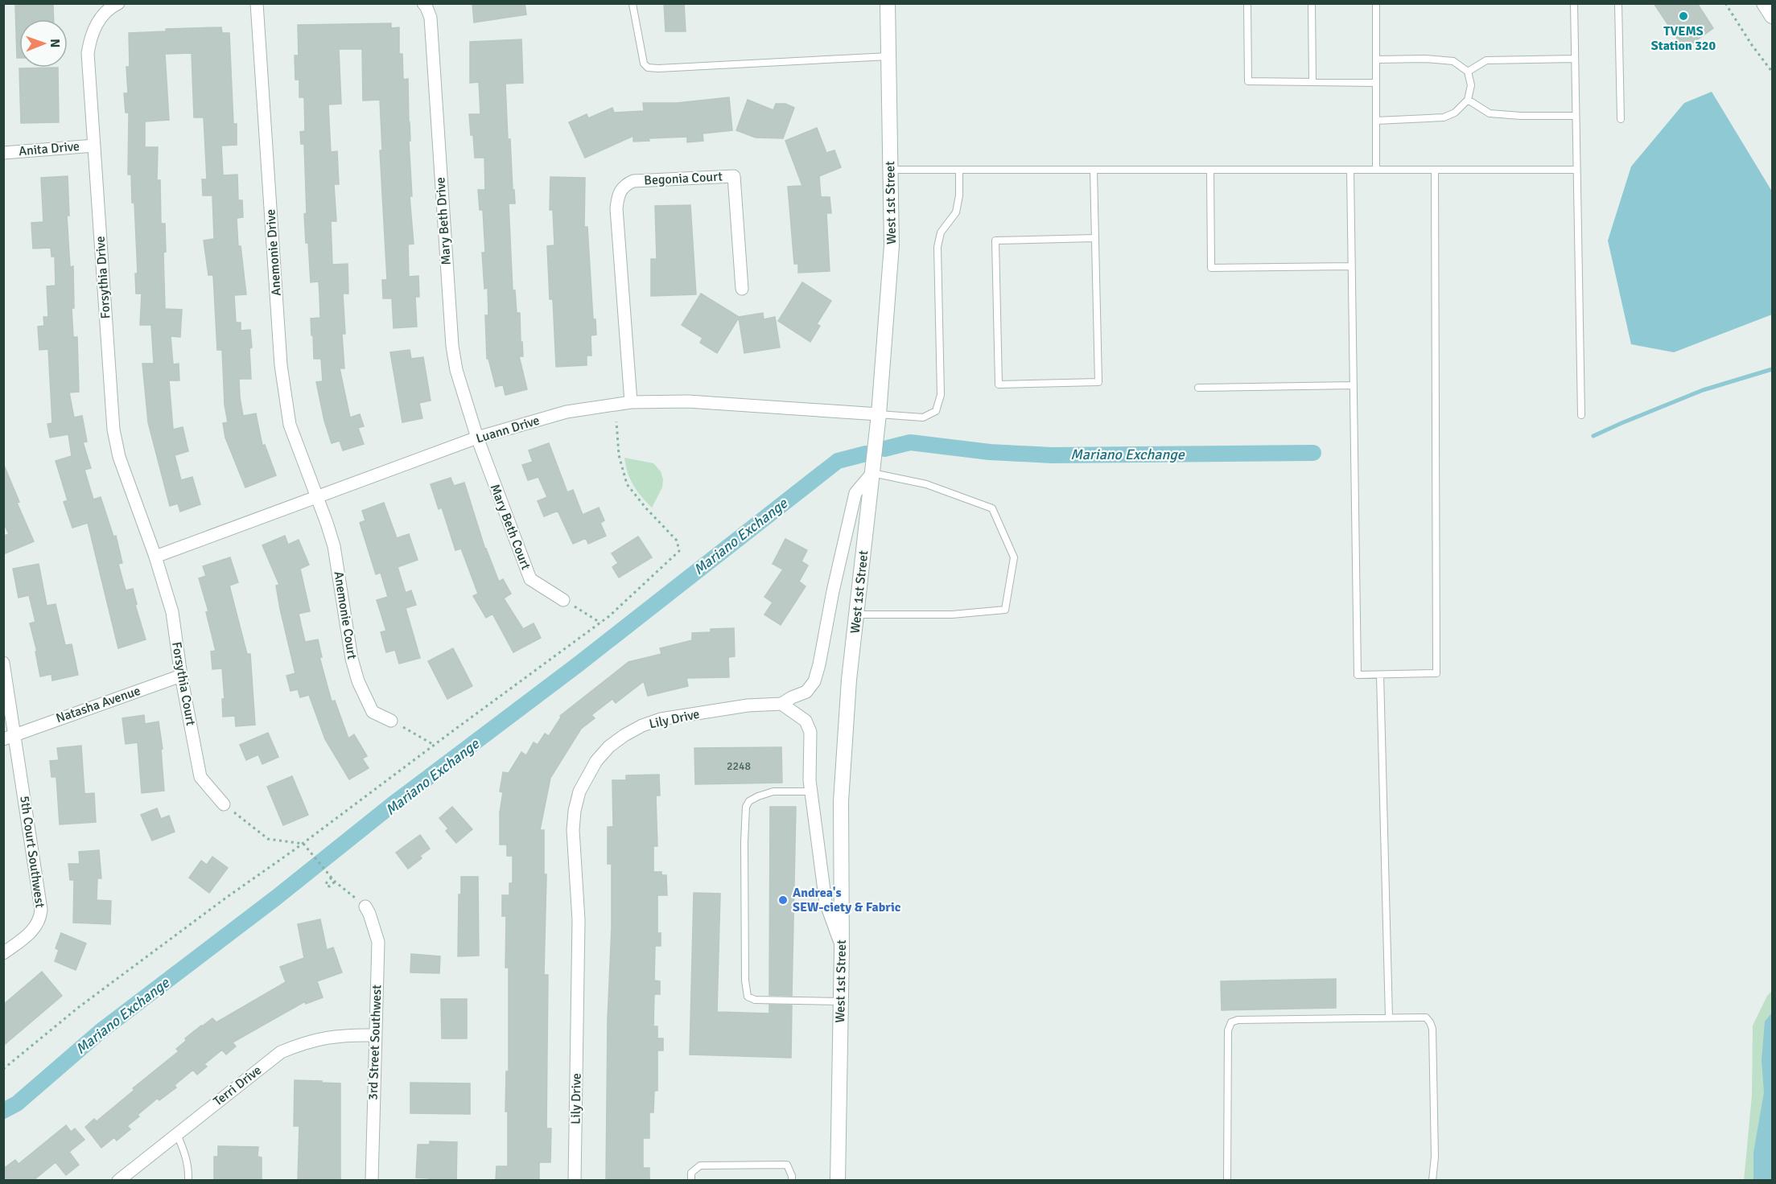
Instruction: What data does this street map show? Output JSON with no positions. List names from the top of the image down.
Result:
{
  "streets": {
    "main road": ["West 1st Street"],
    "street": [
      "Anita Drive",
      "Begonia Court",
      "Mary Beth Drive",
      "Anemonie Drive",
      "Forsythia Drive",
      "Luann Drive",
      "Mary Beth Court",
      "Anemonie Court",
      "Forsythia Court",
      "Natasha Avenue",
      "Lily Drive",
      "5th Court Southwest",
      "3rd Street Southwest",
      "Terri Drive"
    ]
  },
  "crossings": [
    ["Anita Drive", "Forsythia Drive"],
    ["Begonia Court", "Luann Drive"],
    ["West 1st Street", "Luann Drive"],
    ["Mary Beth Drive", "Luann Drive"],
    ["Mary Beth Drive", "Mary Beth Court"],
    ["Anemonie Drive", "Luann Drive"],
    ["Anemonie Drive", "Anemonie Court"],
    ["Forsythia Drive", "Luann Drive"],
    ["Forsythia Drive", "Forsythia Court"],
    ["Luann Drive", "Mary Beth Court"],
    ["Luann Drive", "Anemonie Court"],
    ["Luann Drive", "Forsythia Court"],
    ["Forsythia Court", "Natasha Avenue"],
    ["Natasha Avenue", "5th Court Southwest"],
    ["3rd Street Southwest", "Terri Drive"]
  ],
  "water": ["Mariano Exchange"],
  "places": ["TVEMS Station 320", "Andrea's SEW-ciety & Fabric"],
  "house_numbers": ["2248"],
  "north": "right"
}
